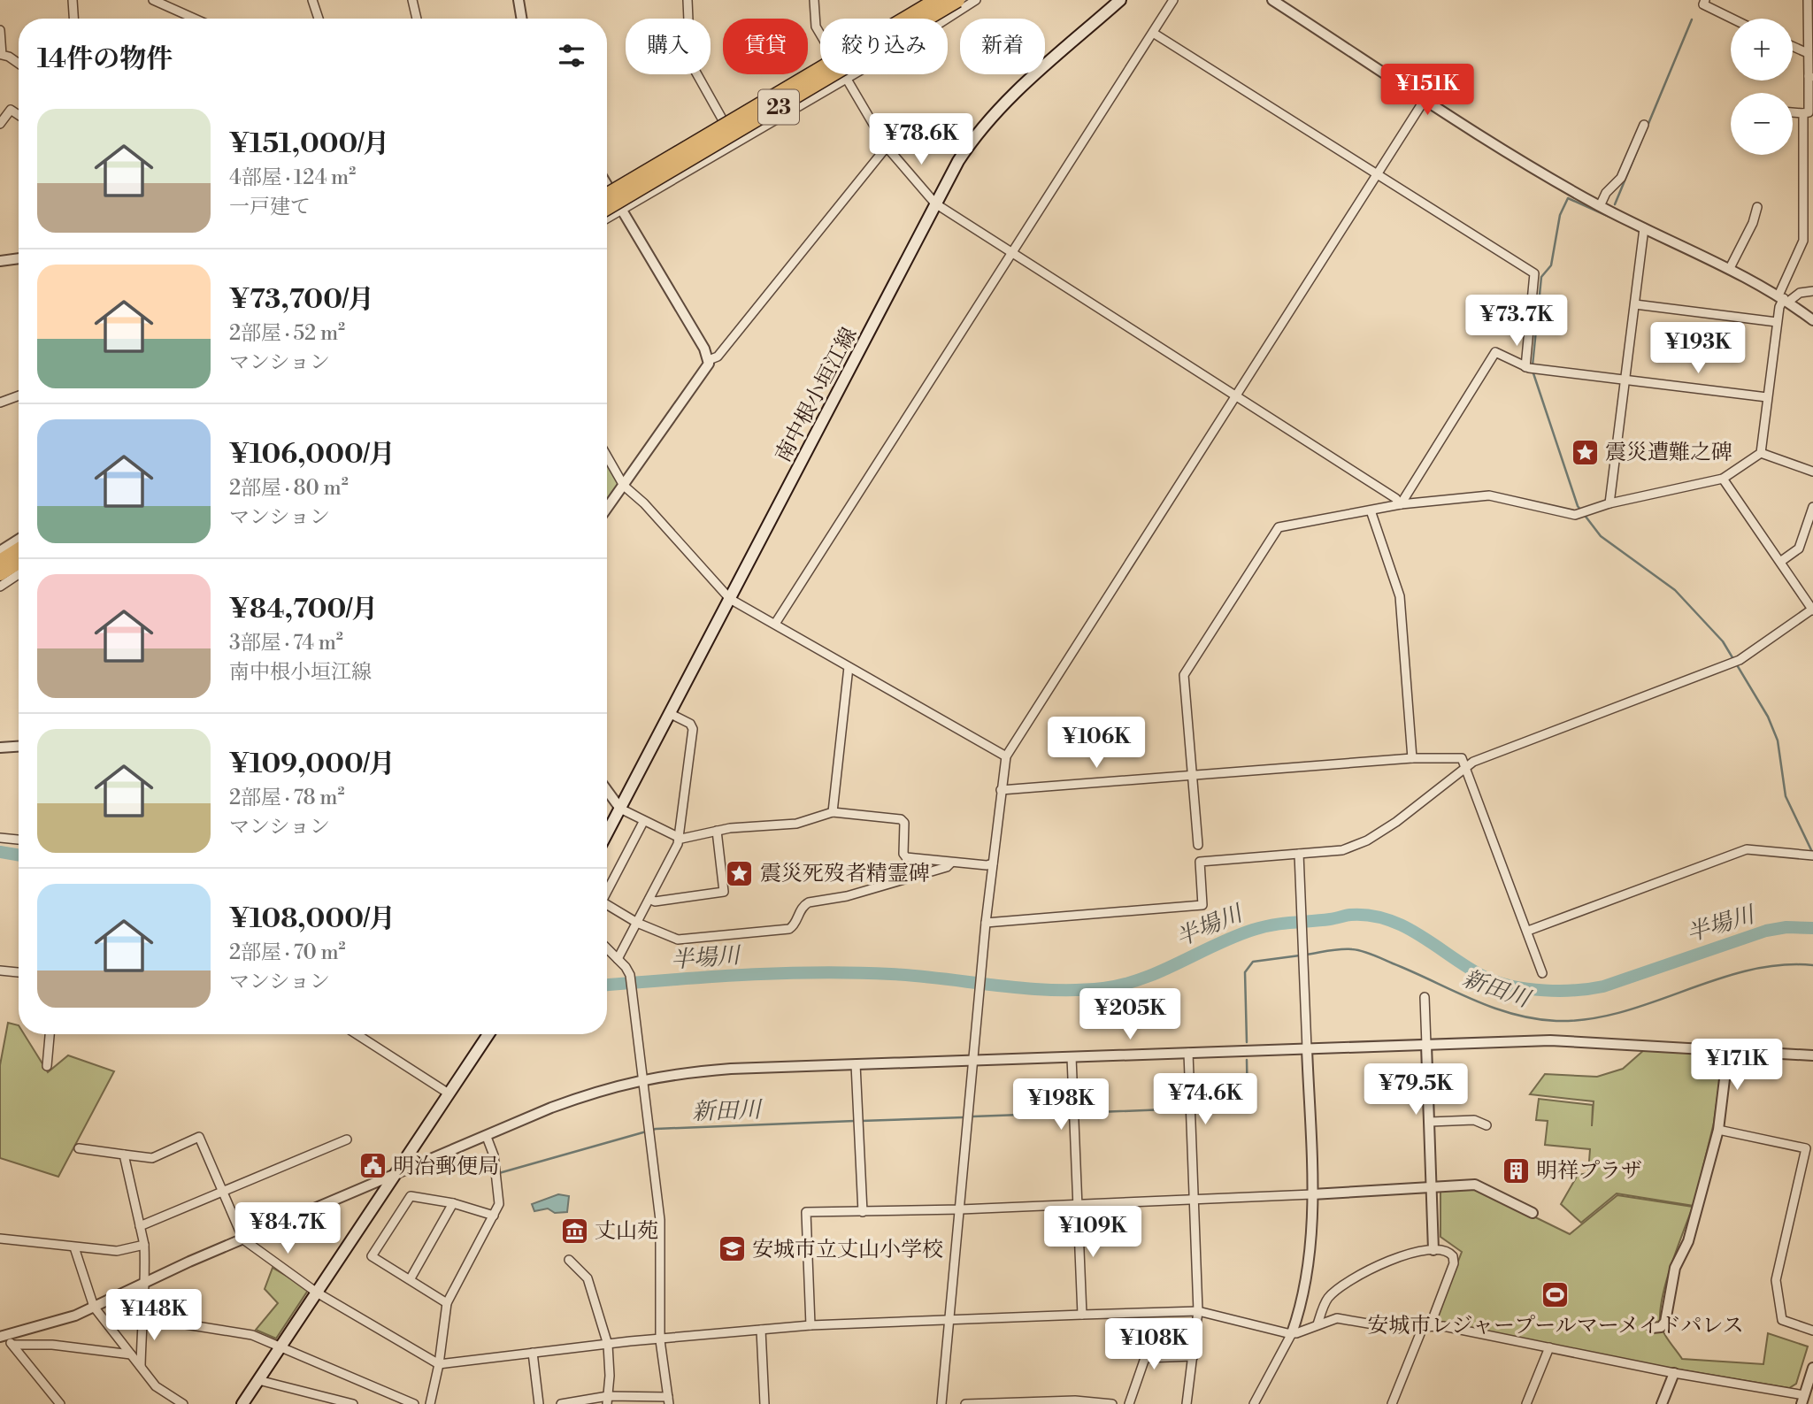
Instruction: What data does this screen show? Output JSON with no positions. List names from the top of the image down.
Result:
{
  "streets": {
    "highway": ["23"],
    "main road": ["南中根小垣江線"]
  },
  "water": ["半場川", "新田川"],
  "places": {
    "place": ["震災遭難之碑", "震災死歿者精霊碑"],
    "public building": ["明治郵便局"],
    "building": ["明祥プラザ"],
    "museum": ["丈山苑"],
    "school or university": ["安城市立丈山小学校"],
    "sports": ["安城市レジャープールマーメイドパレス"]
  },
  "page": {
    "map_buttons": ["+", "−"],
    "chip": [
      "購入",
      "賃貸",
      "絞り込み",
      "新着"
    ],
    "heading": "14件の物件",
    "price": [
      "¥151K",
      "¥78.6K",
      "¥73.7K",
      "¥193K",
      "¥106K",
      "¥205K",
      "¥171K",
      "¥79.5K",
      "¥74.6K",
      "¥198K",
      "¥84.7K",
      "¥109K",
      "¥148K",
      "¥108K"
    ],
    "list": [
      {
        "name": "¥151,000/月",
        "note": "4部屋 · 124 m² · 一戸建て"
      },
      {
        "name": "¥73,700/月",
        "note": "2部屋 · 52 m² · マンション"
      },
      {
        "name": "¥106,000/月",
        "note": "2部屋 · 80 m² · マンション"
      },
      {
        "name": "¥84,700/月",
        "note": "3部屋 · 74 m² · 南中根小垣江線"
      },
      {
        "name": "¥109,000/月",
        "note": "2部屋 · 78 m² · マンション"
      },
      {
        "name": "¥108,000/月",
        "note": "2部屋 · 70 m² · マンション"
      }
    ]
  }
}
